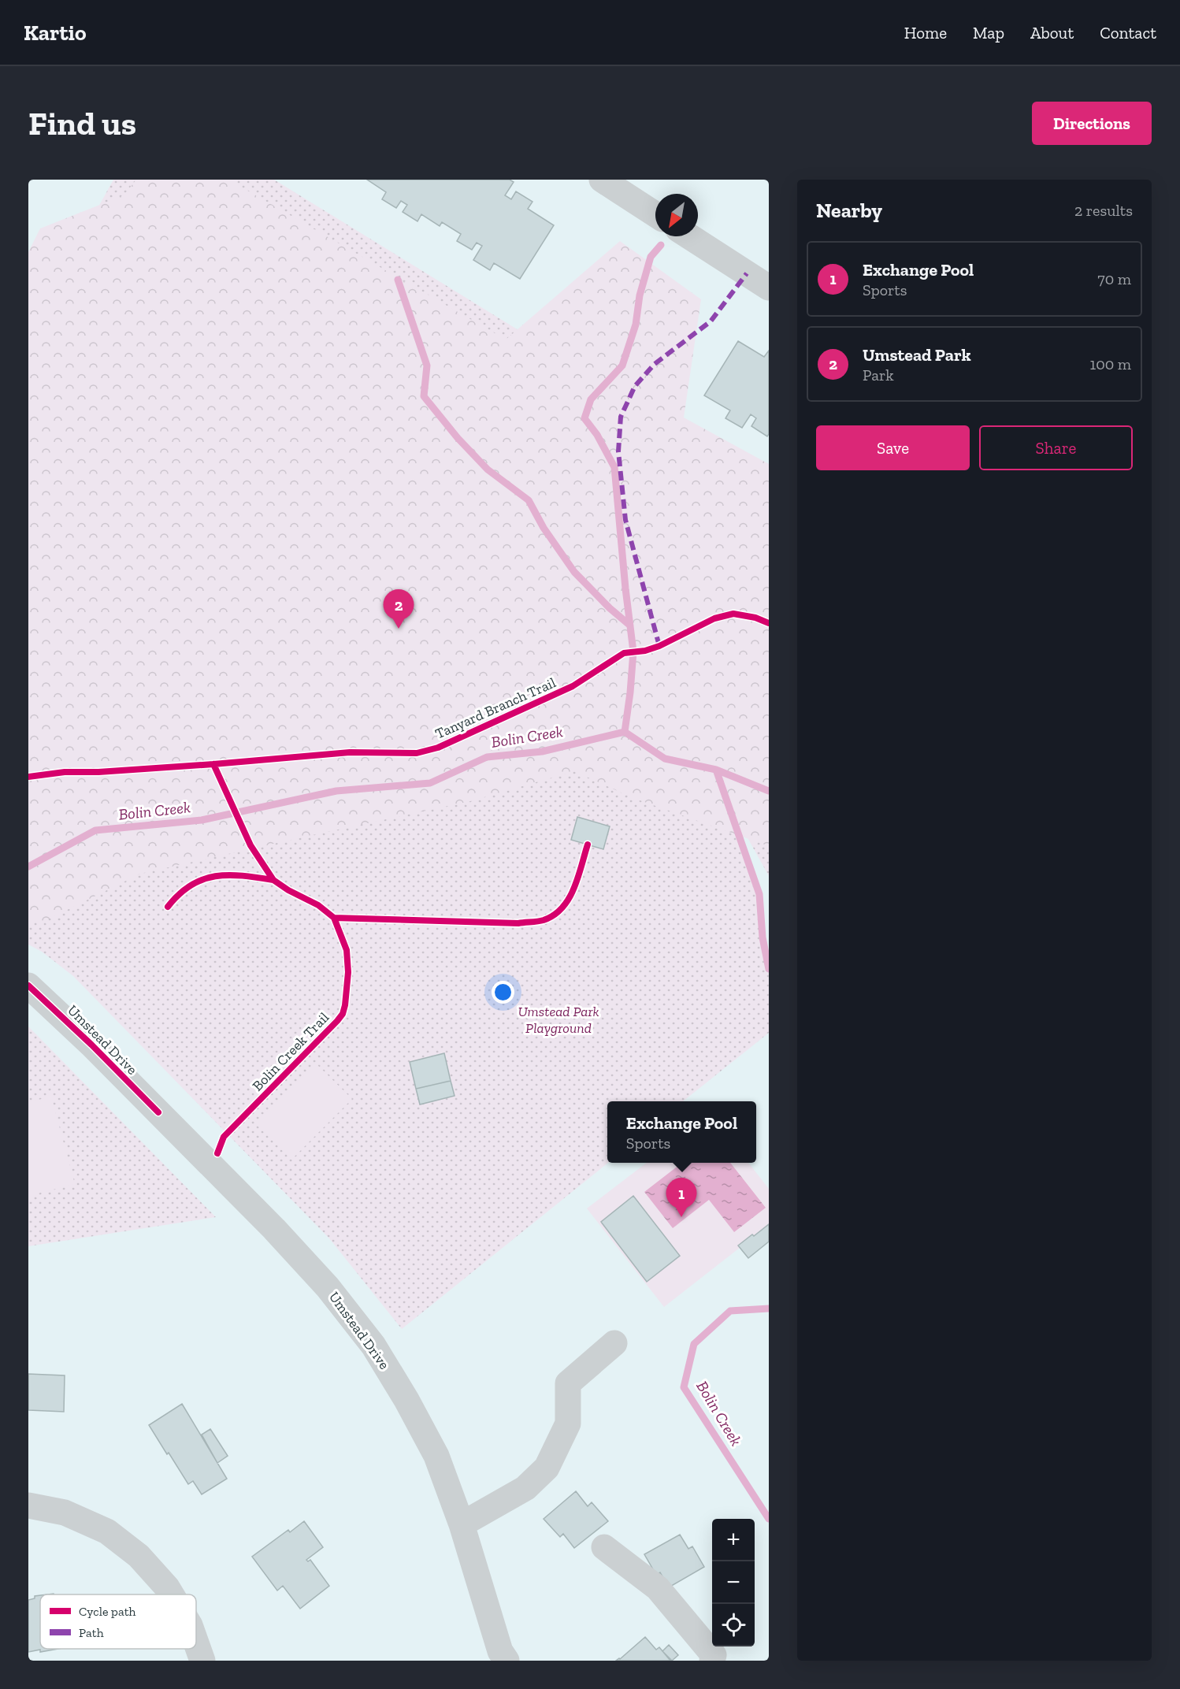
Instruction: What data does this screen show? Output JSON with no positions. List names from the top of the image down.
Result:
{
  "streets": {
    "street": ["Umstead Drive"],
    "cycle path": ["Tanyard Branch Trail", "Bolin Creek Trail"]
  },
  "water": ["Bolin Creek"],
  "parks": ["Umstead Park Playground"],
  "legend": ["Cycle path", "Path"],
  "north": "bottom left",
  "page": {
    "header": "Kartio",
    "nav": [
      "Home",
      "Map",
      "About",
      "Contact"
    ],
    "buttons": [
      "Directions",
      ["Save", "Share"]
    ],
    "title": "Find us",
    "heading": ["Nearby", "2 results"],
    "list": [
      {
        "mark": "1",
        "name": "Exchange Pool",
        "note": "Sports",
        "value": "70 m"
      },
      {
        "mark": "2",
        "name": "Umstead Park",
        "note": "Park",
        "value": "100 m"
      }
    ],
    "pins": ["2", "1"],
    "popup": ["Exchange Pool", "Sports"],
    "map_buttons": ["+", "−"]
  }
}
